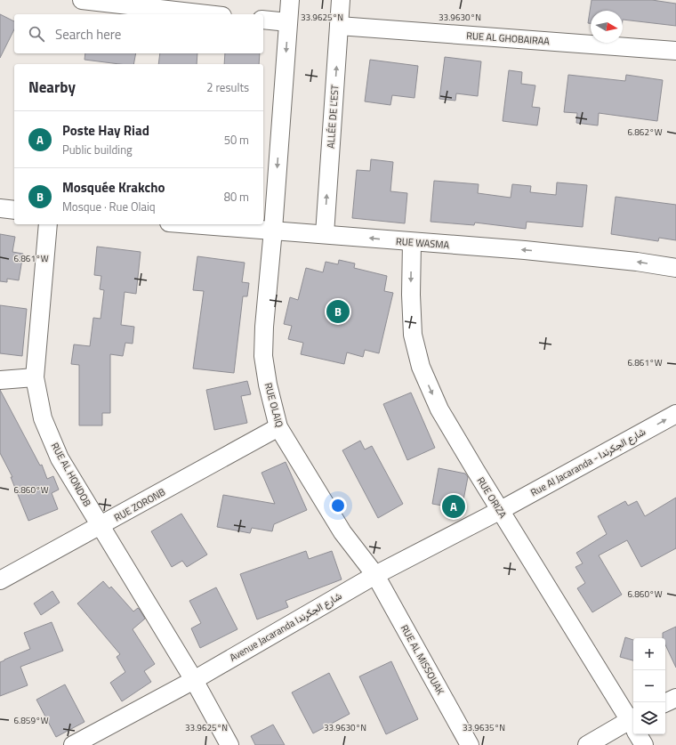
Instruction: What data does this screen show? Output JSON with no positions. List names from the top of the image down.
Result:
{
  "streets": {
    "street": [
      "RUE AL GHOBAIRAA",
      "ALLÉE DE L'EST",
      "RUE WASMA",
      "RUE OLAIQ",
      "Rue Al Jacaranda - شارع الجكرندا",
      "RUE AL HONDOB",
      "RUE ORIZA",
      "RUE ZORONB",
      "Avenue Jacaranda شارع الجكرندا",
      "RUE AL MISSOUAK"
    ]
  },
  "crossings": [
    ["RUE AL GHOBAIRAA", "ALLÉE DE L'EST"],
    ["ALLÉE DE L'EST", "RUE WASMA"],
    ["RUE WASMA", "RUE OLAIQ"],
    ["RUE WASMA", "RUE ORIZA"],
    ["RUE OLAIQ", "RUE ZORONB"],
    ["RUE OLAIQ", "Avenue Jacaranda شارع الجكرندا"],
    ["RUE OLAIQ", "RUE AL MISSOUAK"],
    ["Rue Al Jacaranda - شارع الجكرندا", "RUE ORIZA"],
    ["Rue Al Jacaranda - شارع الجكرندا", "Avenue Jacaranda شارع الجكرندا"],
    ["RUE AL HONDOB", "RUE ZORONB"],
    ["RUE AL HONDOB", "Avenue Jacaranda شارع الجكرندا"],
    ["RUE ORIZA", "Avenue Jacaranda شارع الجكرندا"],
    ["Avenue Jacaranda شارع الجكرندا", "RUE AL MISSOUAK"]
  ],
  "one_way": ["RUE WASMA", "Rue Al Jacaranda - شارع الجكرندا", "RUE ORIZA"],
  "north": "right",
  "page": {
    "search": "Search here",
    "heading": ["Nearby", "2 results"],
    "list": [
      {
        "mark": "A",
        "name": "Poste Hay Riad",
        "note": "Public building",
        "value": "50 m"
      },
      {
        "mark": "B",
        "name": "Mosquée Krakcho",
        "note": "Mosque · Rue Olaiq",
        "value": "80 m"
      }
    ],
    "pins": ["B", "A"],
    "map_buttons": ["+", "−"]
  },
  "coordinates": [
    "33.9625°N",
    "33.9630°N",
    "6.862°W",
    "6.861°W",
    "6.860°W",
    "6.859°W",
    "33.9635°N"
  ]
}
